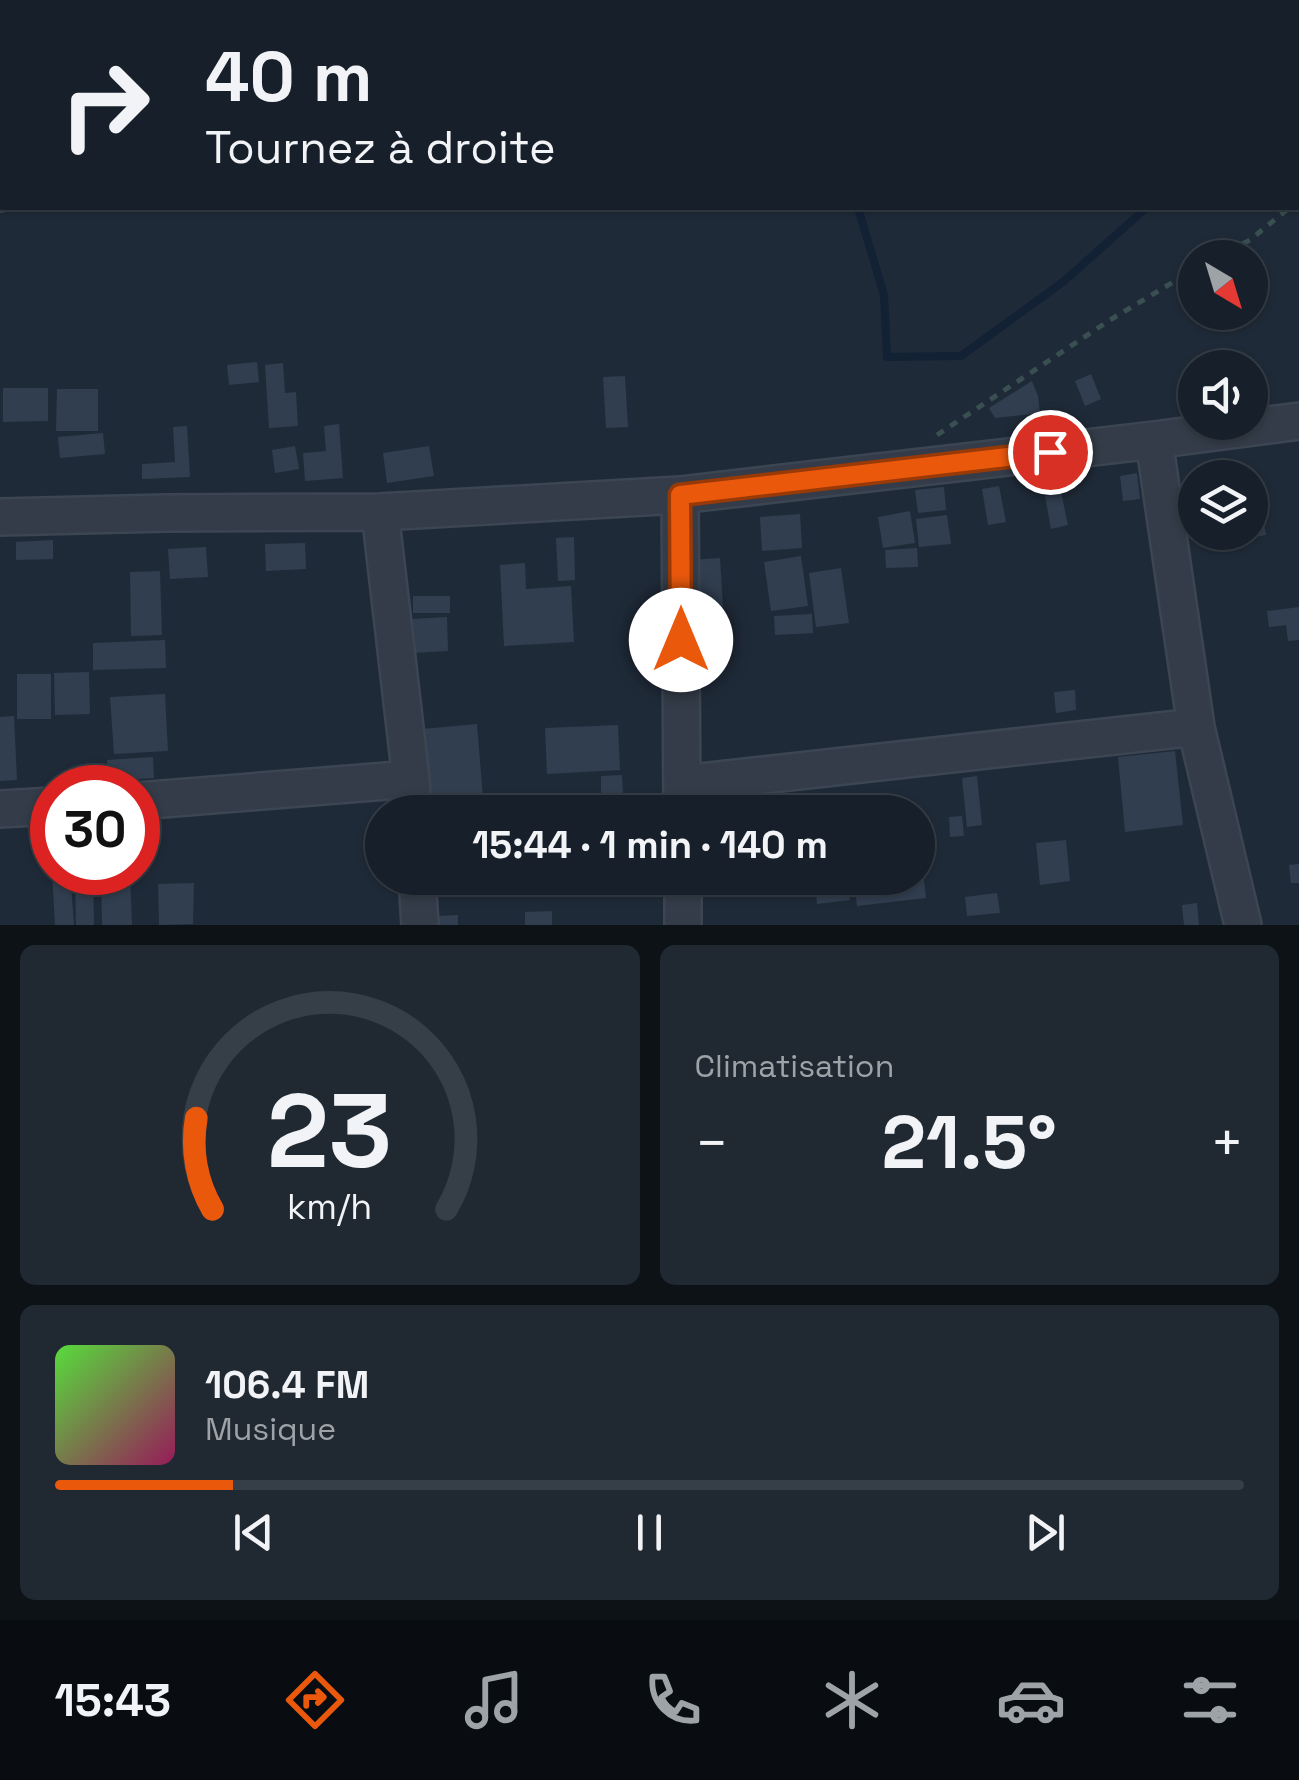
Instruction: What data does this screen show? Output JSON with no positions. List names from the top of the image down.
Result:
{
  "north": "bottom right",
  "page": {
    "turn": ["40 m", "Tournez à droite"],
    "limit": "30",
    "trip": "15:44 · 1 min · 140 m",
    "tile": "Climatisation",
    "heat": ["−", "21.5°", "+"],
    "song": ["106.4 FM", "Musique"],
    "tabs": "15:43",
    "gauge": ["23", "km/h"]
  }
}
